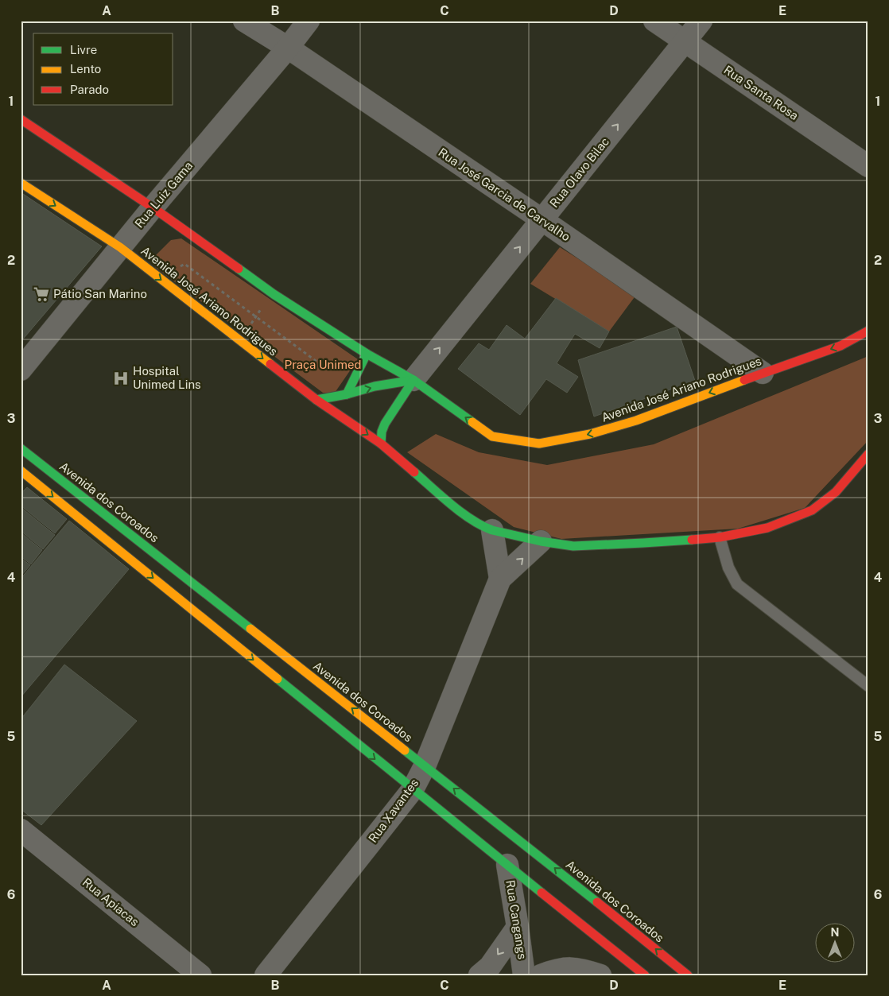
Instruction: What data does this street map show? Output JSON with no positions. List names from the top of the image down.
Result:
{
  "streets": {
    "street": [
      "Rua Santa Rosa",
      "Rua Olavo Bilac",
      "Rua Luiz Gama",
      "Rua José Garcia de Carvalho",
      "Avenida José Ariano Rodrigues",
      "Avenida dos Coroados",
      "Rua Xavantes",
      "Rua Apiacas",
      "Rua Cangangs"
    ]
  },
  "crossings": [
    ["Rua Santa Rosa", "Rua Olavo Bilac"],
    ["Rua Olavo Bilac", "Rua José Garcia de Carvalho"],
    ["Rua Olavo Bilac", "Avenida José Ariano Rodrigues"],
    ["Rua Luiz Gama", "Rua José Garcia de Carvalho"],
    ["Rua Luiz Gama", "Avenida José Ariano Rodrigues"],
    ["Rua José Garcia de Carvalho", "Avenida José Ariano Rodrigues"],
    ["Avenida José Ariano Rodrigues", "Rua Xavantes"],
    ["Avenida dos Coroados", "Rua Xavantes"]
  ],
  "one_way": ["Rua Olavo Bilac"],
  "parks": ["Praça Unimed"],
  "places": {
    "supermarket": ["Pátio San Marino"],
    "hospital": ["Hospital Unimed Lins"]
  },
  "legend": ["Livre", "Lento", "Parado"],
  "north": "top",
  "grid": {
    "columns": [
      "A",
      "B",
      "C",
      "D",
      "E"
    ],
    "rows": [
      "1",
      "2",
      "3",
      "4",
      "5",
      "6"
    ]
  }
}
